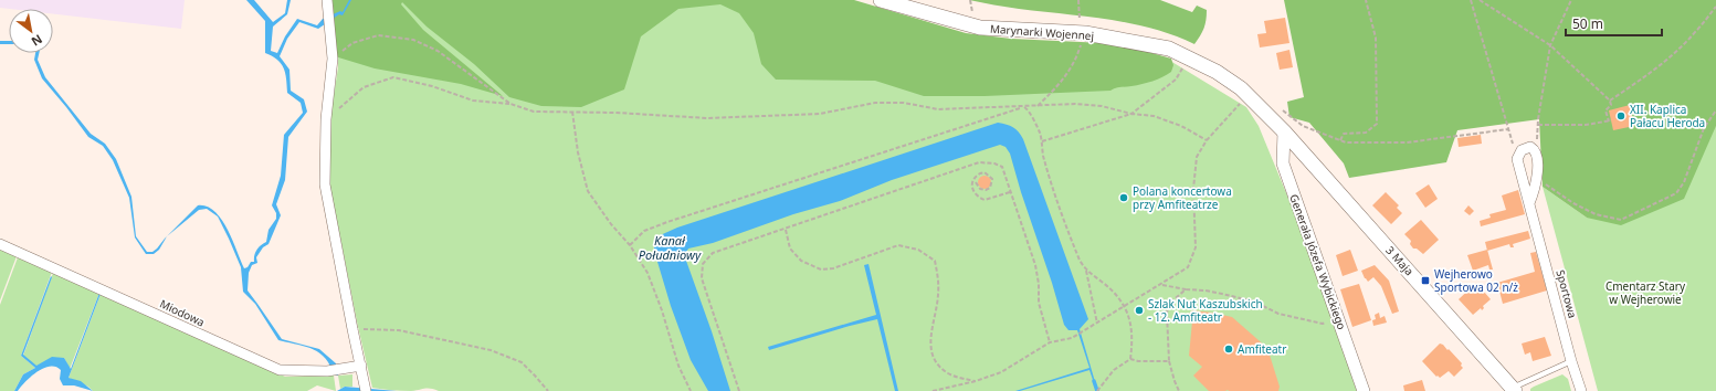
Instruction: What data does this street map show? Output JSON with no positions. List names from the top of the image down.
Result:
{
  "streets": {
    "main road": ["Marynarki Wojennej", "3 Maja"],
    "street": ["Generała Józefa Wybickiego", "Sportowa", "Miodowa"]
  },
  "crossings": [
    ["Marynarki Wojennej", "3 Maja"],
    ["Marynarki Wojennej", "Generała Józefa Wybickiego"],
    ["3 Maja", "Generała Józefa Wybickiego"]
  ],
  "water": ["Kanał Południowy"],
  "parks": ["Cmentarz Stary w Wejherowie"],
  "places": {
    "other": [
      "XII. Kaplica Pałacu Heroda",
      "Polana koncertowa przy Amfiteatrze",
      "Szlak Nut Kaszubskich - 12. Amfiteatr",
      "Amfiteatr"
    ],
    "transit": ["Wejherowo Sportowa 02 n/ż"]
  },
  "scale_bar": "50 m",
  "north": "bottom right"
}
